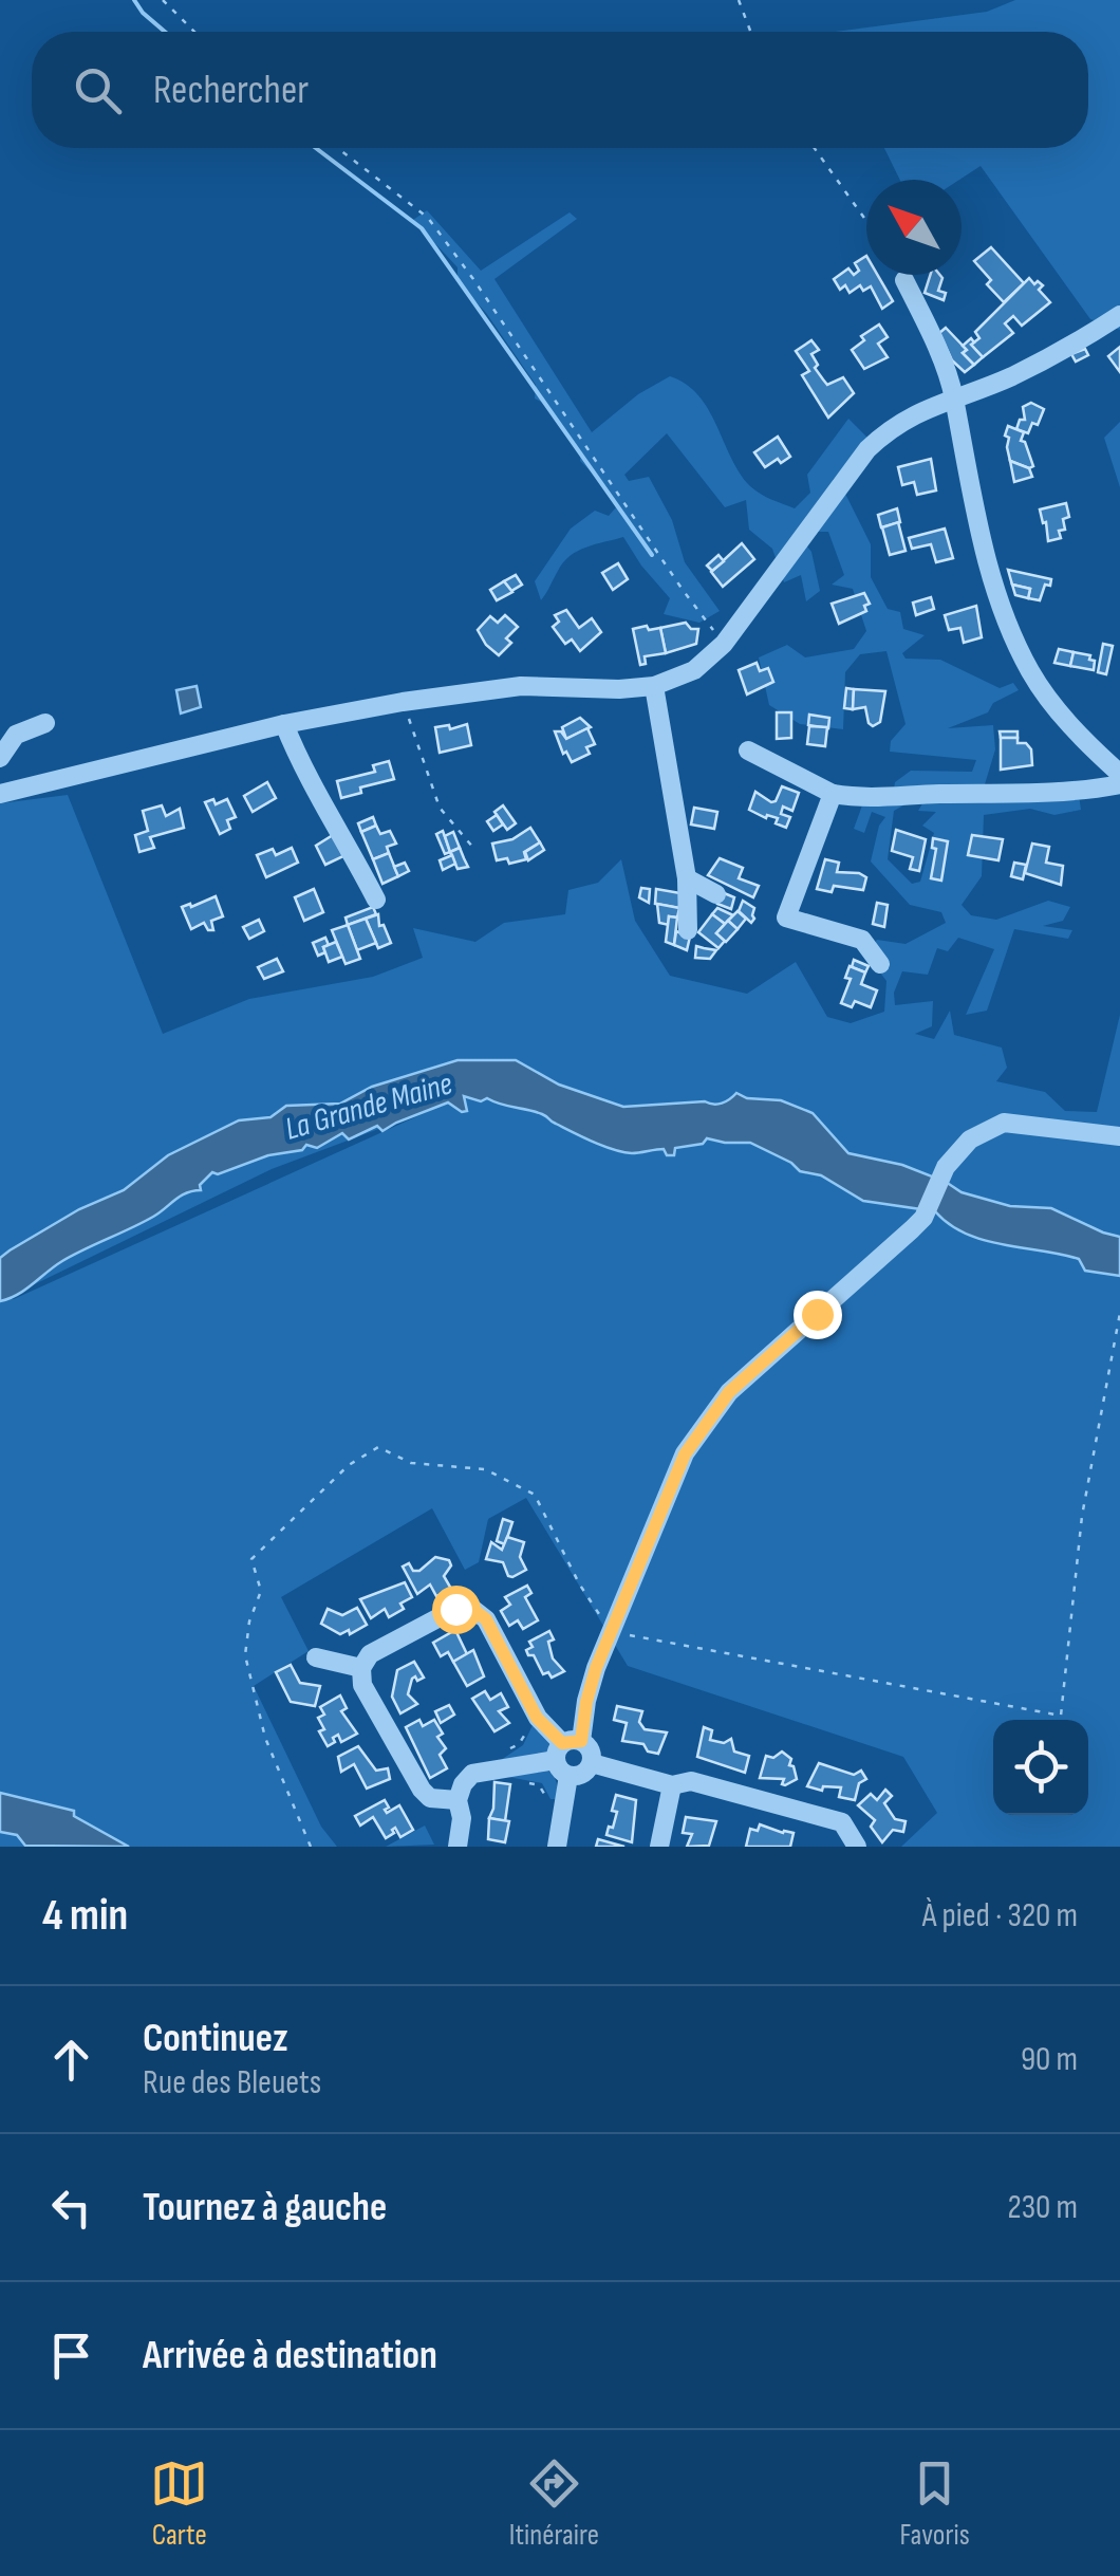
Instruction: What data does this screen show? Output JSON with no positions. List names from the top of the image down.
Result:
{
  "water": ["La Grande Maine"],
  "north": "top left",
  "page": {
    "search": "Rechercher",
    "heading": ["4 min", "À pied · 320 m"],
    "list": [
      ["Continuez", "Rue des Bleuets", "90 m"],
      ["Tournez à gauche", "230 m"],
      "Arrivée à destination"
    ],
    "nav": ["Carte", "Itinéraire", "Favoris"]
  }
}
